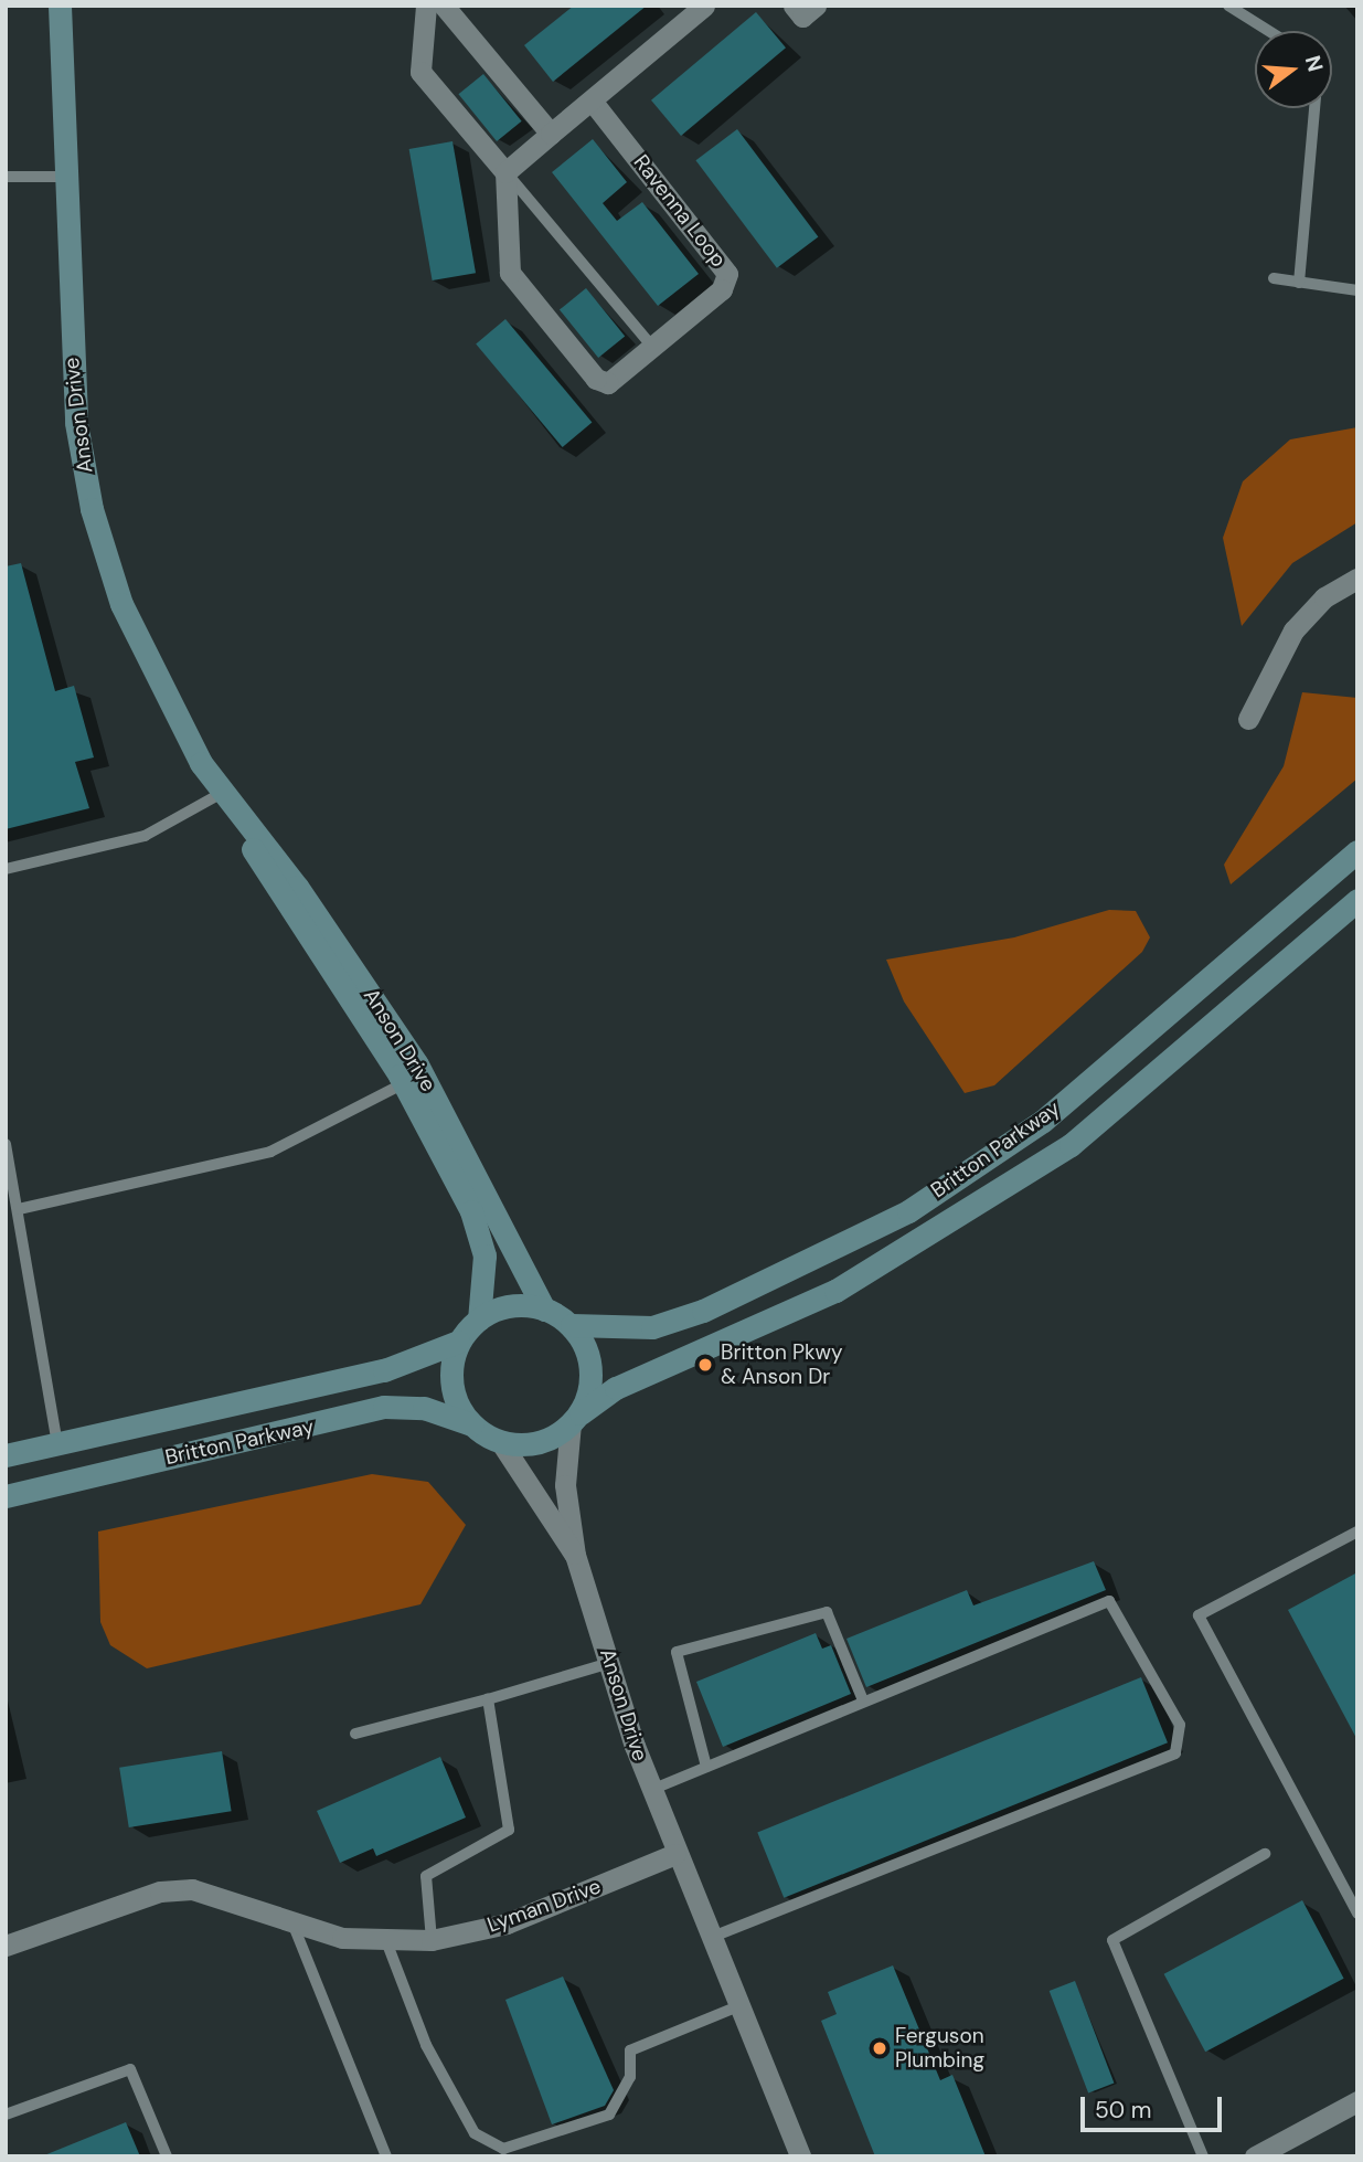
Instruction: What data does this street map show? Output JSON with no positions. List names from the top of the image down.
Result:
{
  "streets": {
    "main road": ["Anson Drive", "Britton Parkway"],
    "street": ["Ravenna Loop", "Lyman Drive"]
  },
  "crossings": [
    ["Anson Drive", "Britton Parkway"],
    ["Anson Drive", "Lyman Drive"]
  ],
  "places": ["Britton Pkwy & Anson Dr", "Ferguson Plumbing"],
  "scale_bar": "50 m",
  "north": "right"
}
